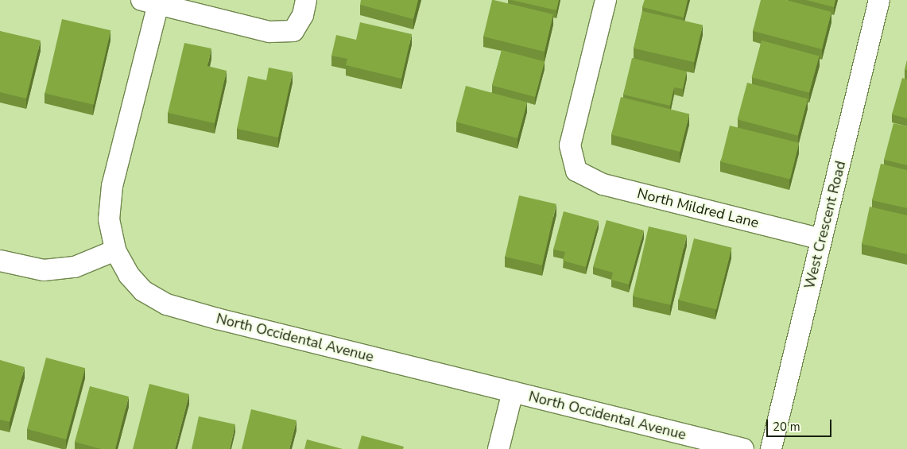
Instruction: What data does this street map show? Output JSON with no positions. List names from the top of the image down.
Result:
{
  "streets": {
    "street": ["North Mildred Lane", "West Crescent Road", "North Occidental Avenue"]
  },
  "crossings": [
    ["North Mildred Lane", "West Crescent Road"]
  ],
  "scale_bar": "20 m"
}
